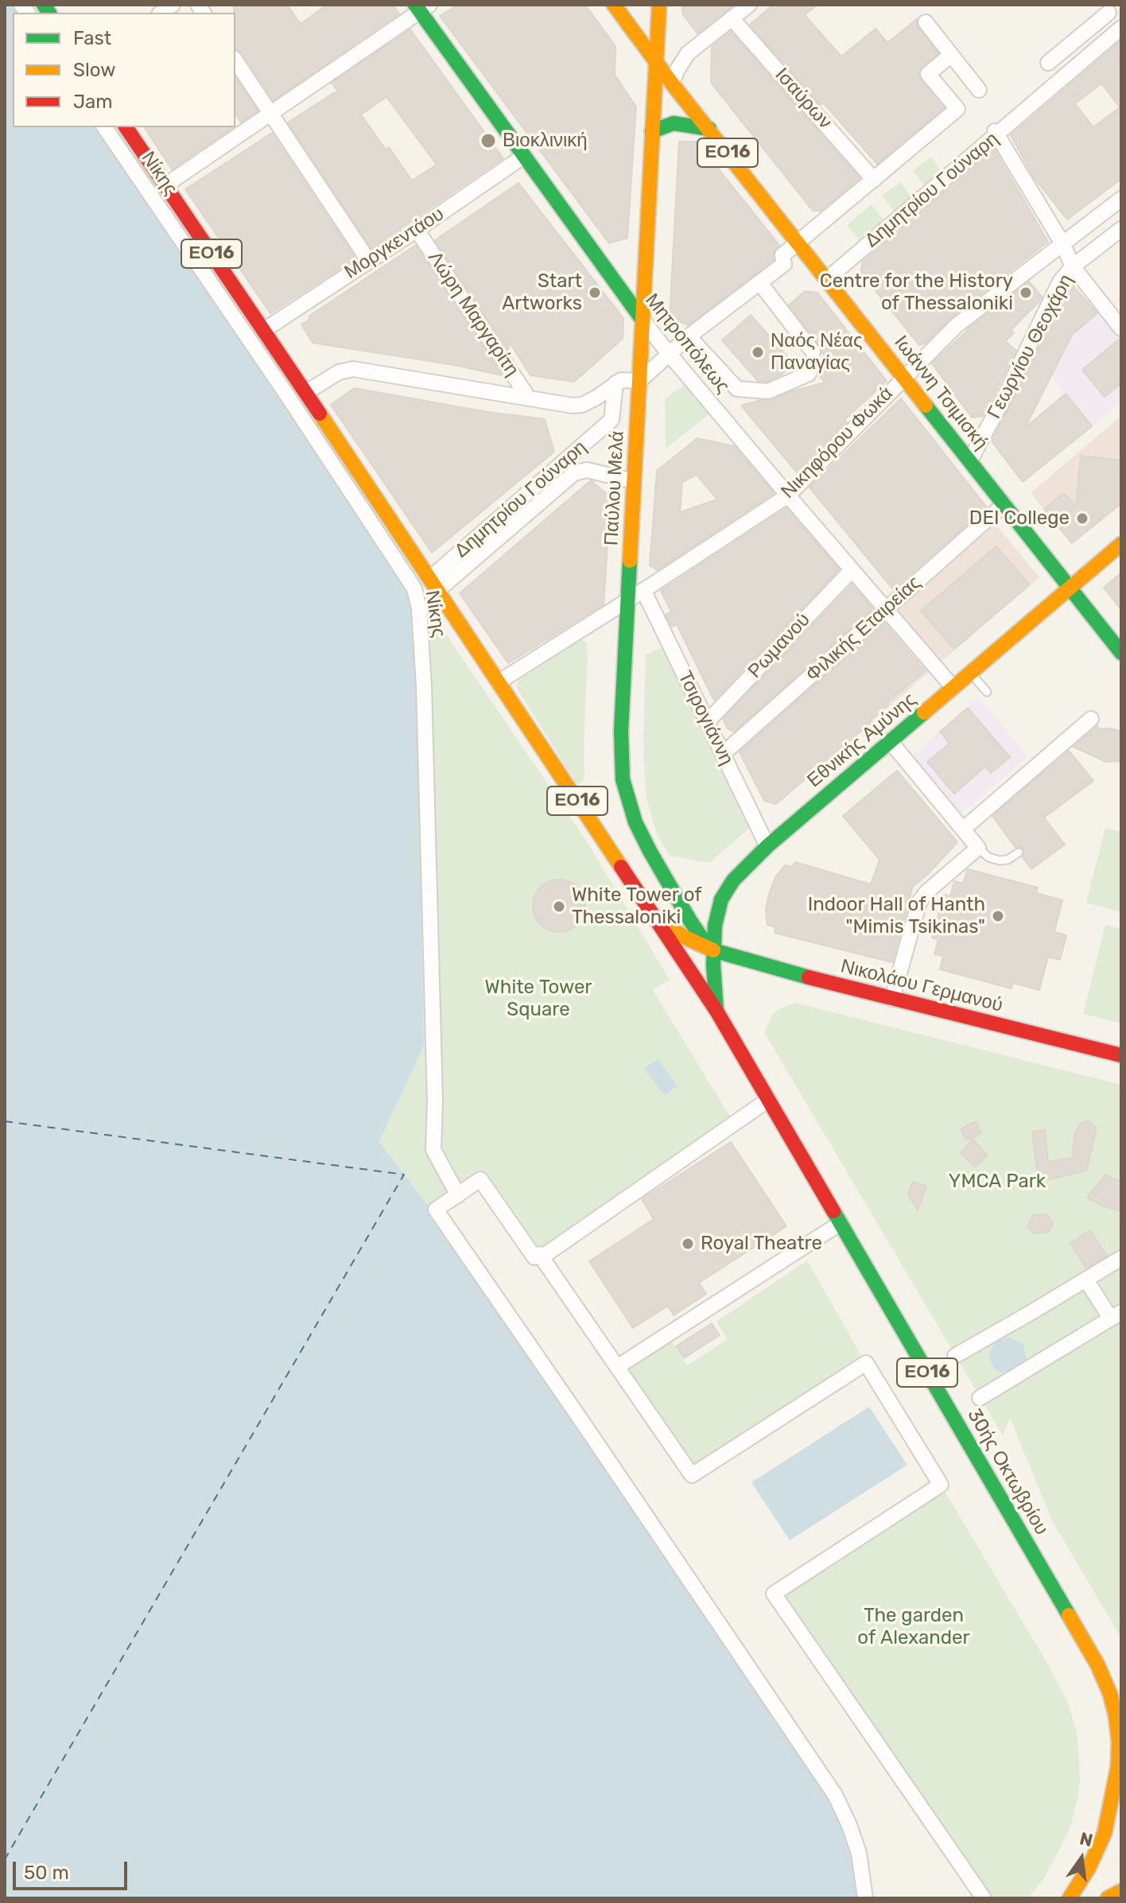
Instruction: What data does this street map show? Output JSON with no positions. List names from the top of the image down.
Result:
{
  "streets": {
    "main road": [
      "ΕΟ16",
      "Νίκης",
      "Μητροπόλεως",
      "Ιωάννη Τσιμισκή",
      "Παύλου Μελά",
      "Εθνικής Αμύνης",
      "Νικολάου Γερμανού",
      "30ής Οκτωβρίου"
    ],
    "street": [
      "Ισαύρων",
      "Δημητρίου Γούναρη",
      "Μοργκεντάου",
      "Λώρη Μαργαρίτη",
      "Γεωργίου Θεοχάρη",
      "Νικηφόρου Φωκά",
      "Φιλικής Εταιρείας",
      "Ρωμανού",
      "Τσιρογιάννη"
    ]
  },
  "crossings": [
    ["ΕΟ16", "30ής Οκτωβρίου"],
    ["Νίκης", "Δημητρίου Γούναρη"],
    ["Νίκης", "Μοργκεντάου"],
    ["Νίκης", "Νικηφόρου Φωκά"],
    ["Νίκης", "Εθνικής Αμύνης"],
    ["Νίκης", "Νικολάου Γερμανού"],
    ["Νίκης", "30ής Οκτωβρίου"],
    ["Δημητρίου Γούναρη", "Ιωάννη Τσιμισκή"],
    ["Δημητρίου Γούναρη", "Παύλου Μελά"],
    ["Μοργκεντάου", "Λώρη Μαργαρίτη"],
    ["Μοργκεντάου", "Μητροπόλεως"],
    ["Μητροπόλεως", "Νικηφόρου Φωκά"],
    ["Μητροπόλεως", "Παύλου Μελά"],
    ["Μητροπόλεως", "Φιλικής Εταιρείας"],
    ["Μητροπόλεως", "Ρωμανού"],
    ["Μητροπόλεως", "Εθνικής Αμύνης"],
    ["Γεωργίου Θεοχάρη", "Ιωάννη Τσιμισκή"],
    ["Ιωάννη Τσιμισκή", "Νικηφόρου Φωκά"],
    ["Ιωάννη Τσιμισκή", "Παύλου Μελά"],
    ["Ιωάννη Τσιμισκή", "Φιλικής Εταιρείας"],
    ["Ιωάννη Τσιμισκή", "Εθνικής Αμύνης"],
    ["Νικηφόρου Φωκά", "Παύλου Μελά"],
    ["Νικηφόρου Φωκά", "Τσιρογιάννη"],
    ["Παύλου Μελά", "Εθνικής Αμύνης"],
    ["Παύλου Μελά", "Νικολάου Γερμανού"],
    ["Φιλικής Εταιρείας", "Τσιρογιάννη"],
    ["Ρωμανού", "Τσιρογιάννη"],
    ["Τσιρογιάννη", "Εθνικής Αμύνης"],
    ["Εθνικής Αμύνης", "Νικολάου Γερμανού"],
    ["Εθνικής Αμύνης", "30ής Οκτωβρίου"]
  ],
  "parks": ["White Tower Square", "YMCA Park", "The garden of Alexander"],
  "places": [
    "Βιοκλινική",
    "Start Artworks",
    "Centre for the History of Thessaloniki",
    "Ναός Νέας Παναγίας",
    "DEI College",
    "White Tower of Thessaloniki",
    "Indoor Hall of Hanth \"Mimis Tsikinas\"",
    "Royal Theatre"
  ],
  "legend": ["Fast", "Slow", "Jam"],
  "scale_bar": "50 m",
  "north": "top"
}
